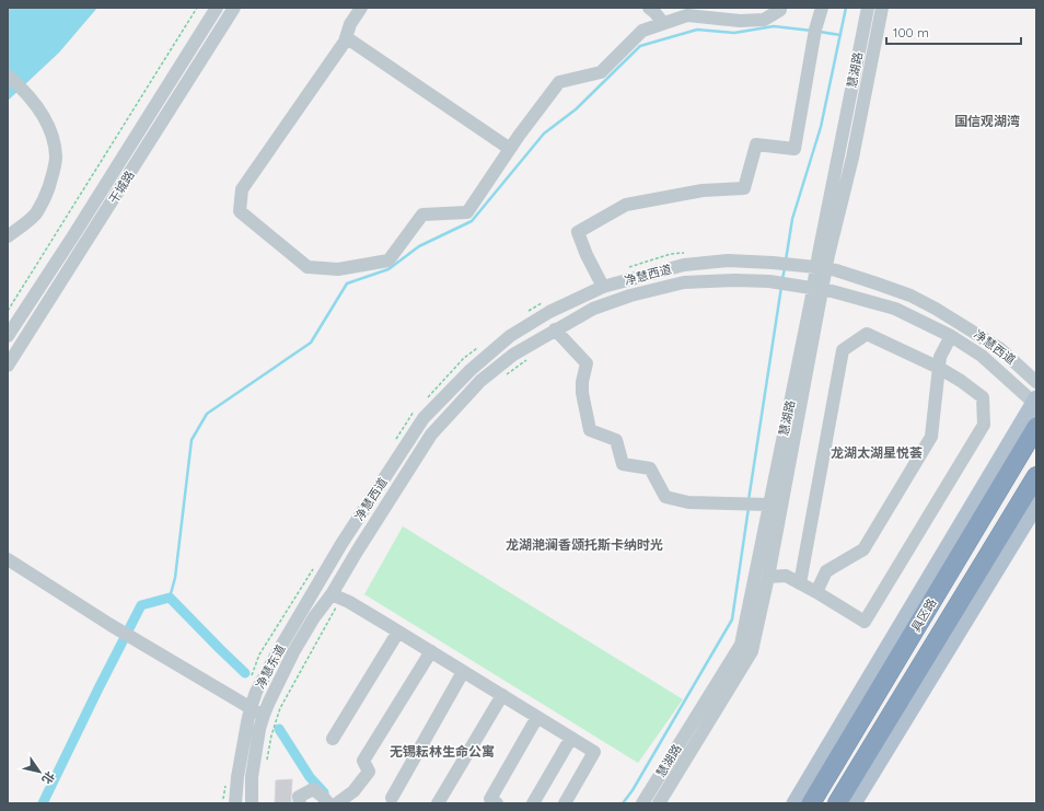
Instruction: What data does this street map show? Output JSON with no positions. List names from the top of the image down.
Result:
{
  "streets": {
    "highway": ["具区路"],
    "street": [
      "慧湖路",
      "干城路",
      "净慧西道",
      "净慧东道"
    ]
  },
  "crossings": [
    ["慧湖路", "净慧西道"],
    ["净慧西道", "净慧东道"]
  ],
  "districts": [
    "国信观湖湾",
    "龙湖太湖星悦荟",
    "龙湖滟澜香颂托斯卡纳时光",
    "无锡耘林生命公寓"
  ],
  "scale_bar": "100 m",
  "north": "bottom right"
}
